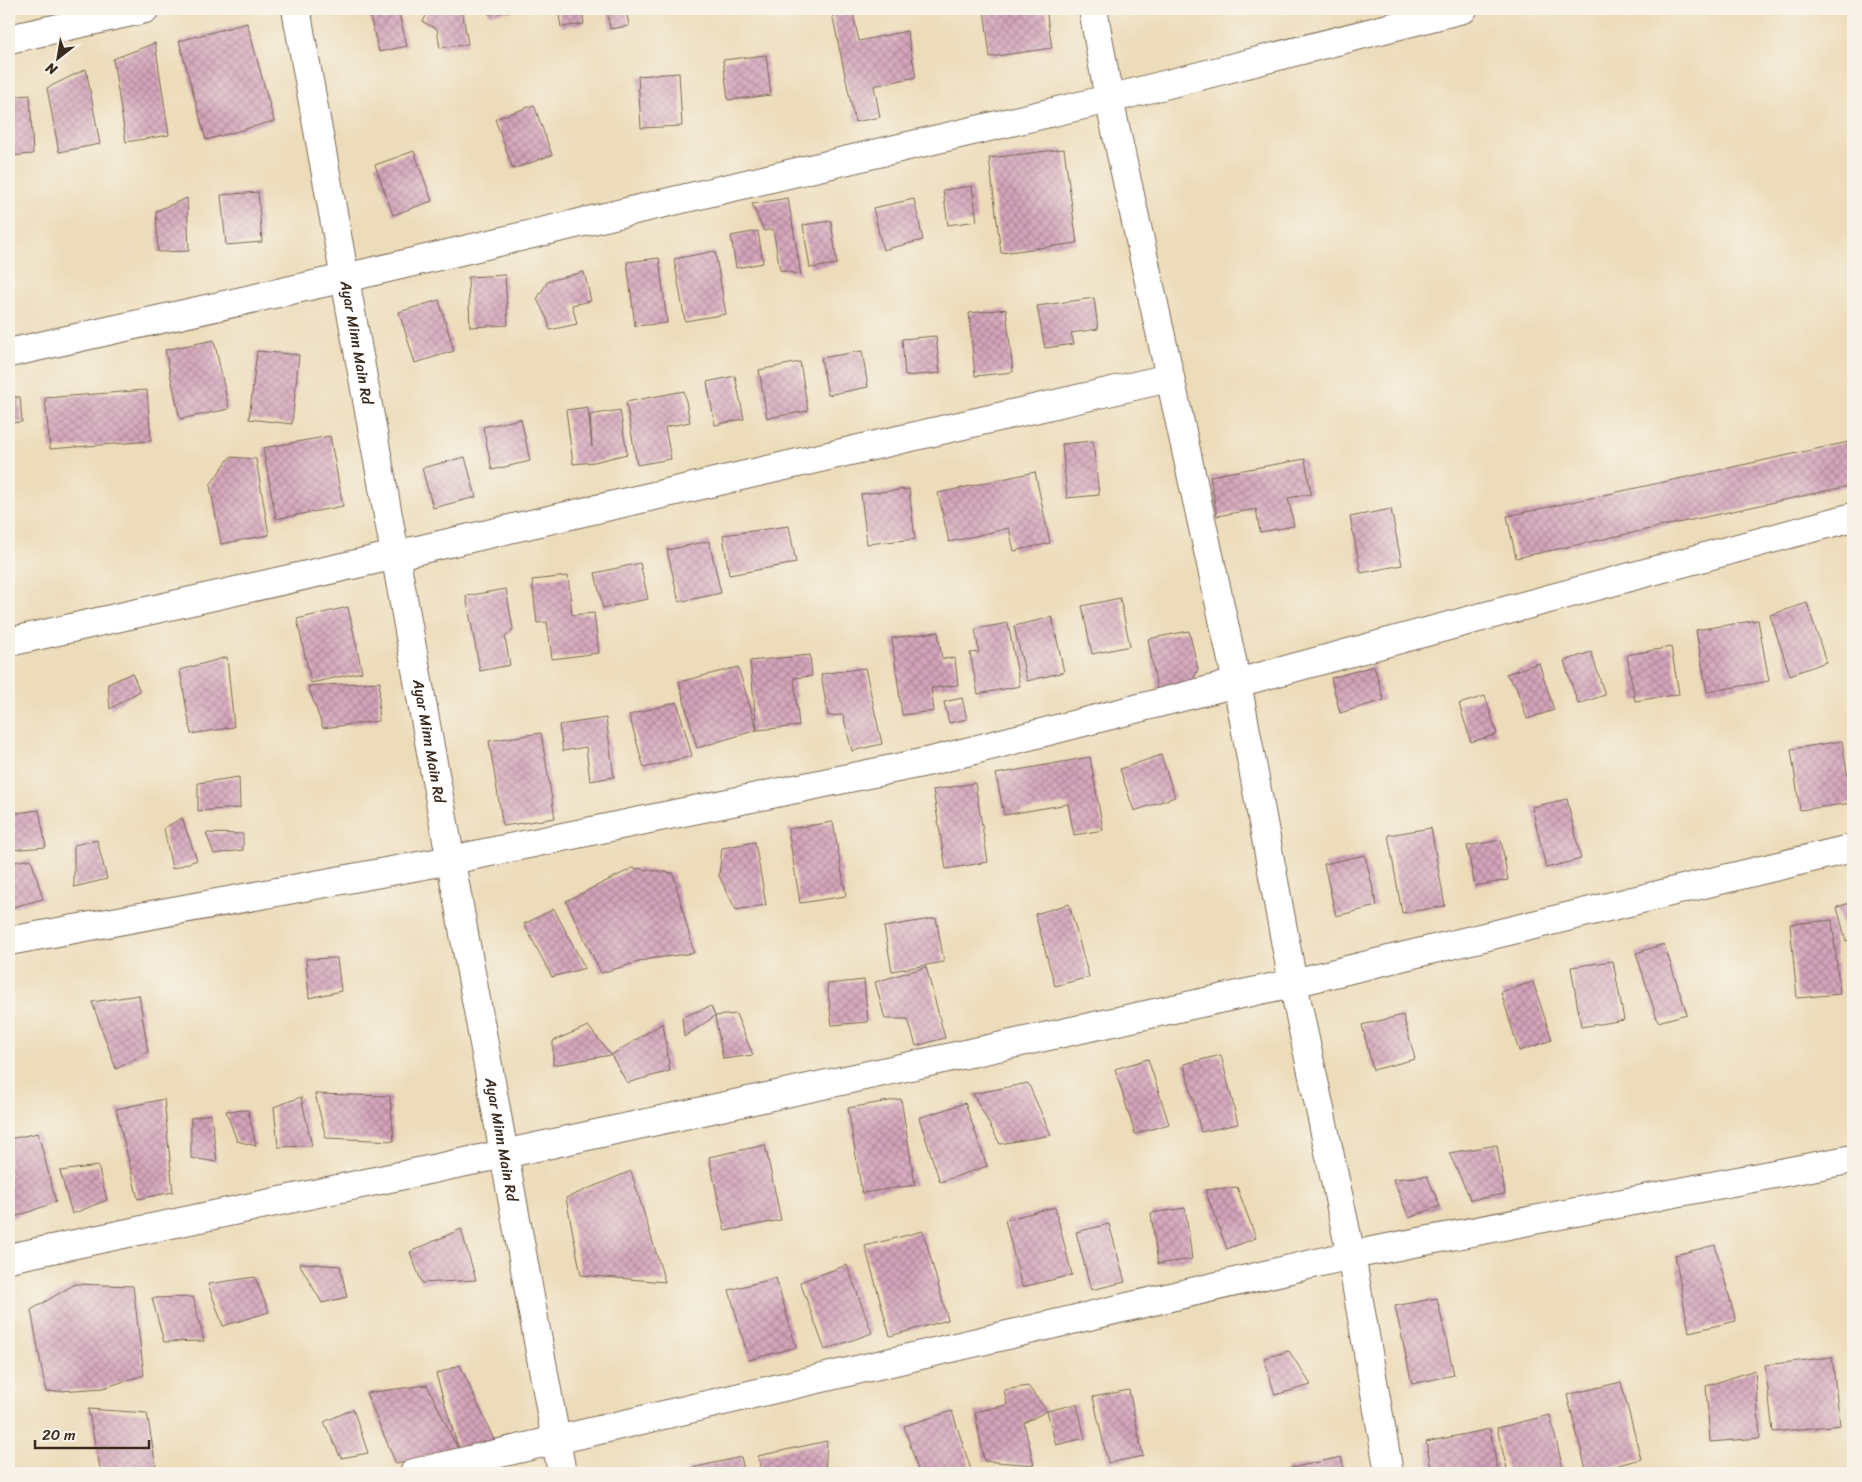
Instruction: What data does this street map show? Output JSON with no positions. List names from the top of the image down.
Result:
{
  "streets": {
    "street": ["Ayar Minn Main Rd"]
  },
  "scale_bar": "20 m",
  "north": "bottom left"
}
